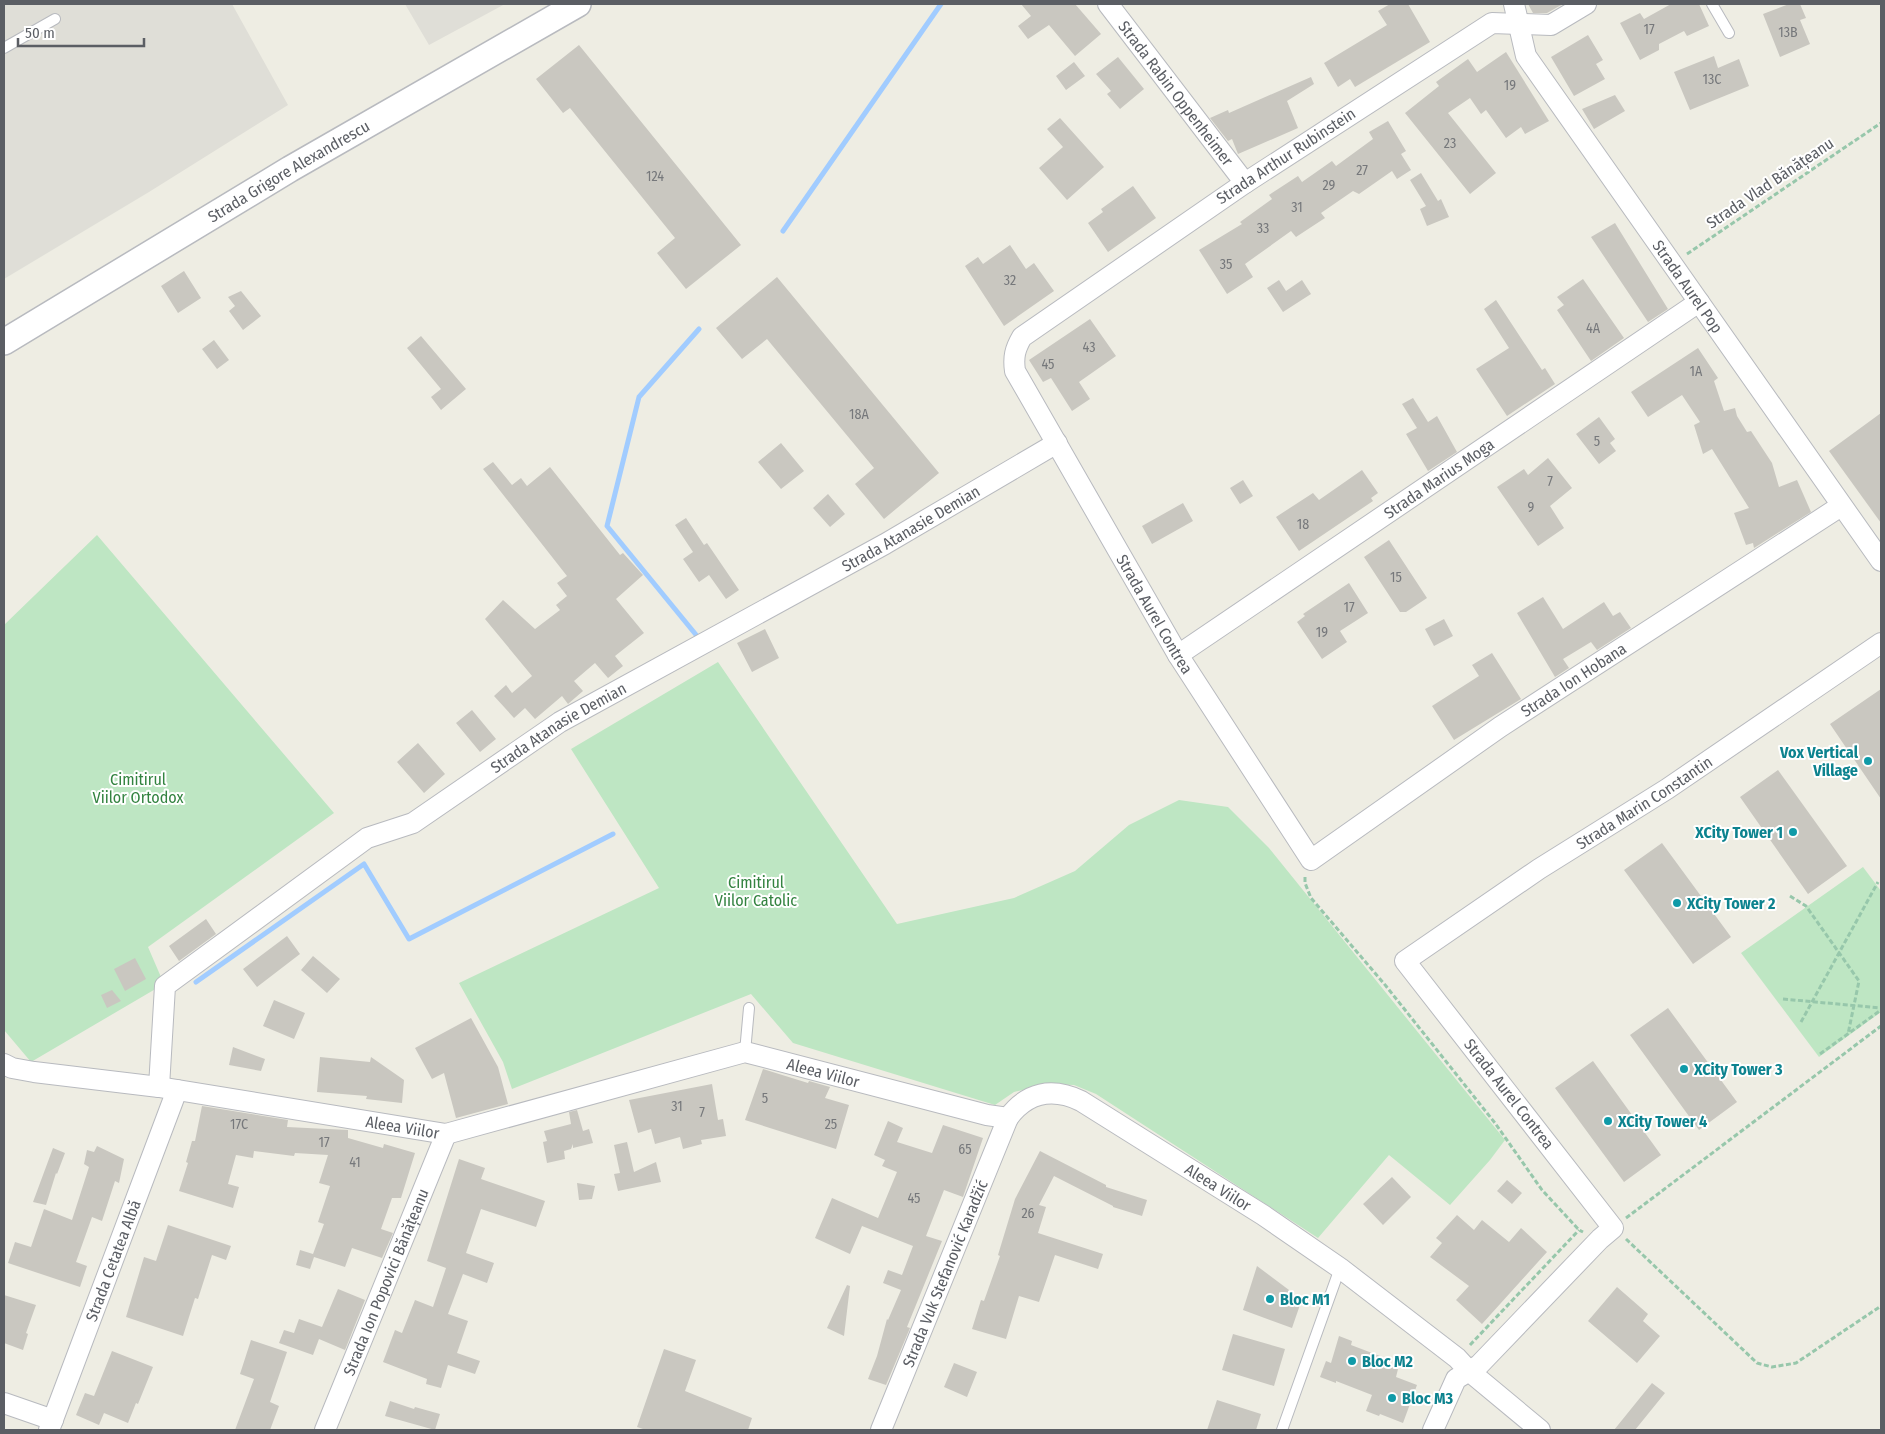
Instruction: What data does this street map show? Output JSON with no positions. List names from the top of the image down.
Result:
{
  "streets": {
    "street": [
      "Strada Rabin Oppenheimer",
      "Strada Arthur Rubinstein",
      "Strada Grigore Alexandrescu",
      "Strada Aurel Pop",
      "Strada Marius Moga",
      "Strada Atanasie Demian",
      "Strada Aurel Contrea",
      "Strada Ion Hobana",
      "Strada Marin Constantin",
      "Aleea Viilor",
      "Strada Cetatea Albă",
      "Strada Vuk Stefanović Karadžić",
      "Strada Ion Popovici Bănățeanu"
    ],
    "path": ["Strada Vlad Bănățeanu"]
  },
  "crossings": [
    ["Strada Rabin Oppenheimer", "Strada Arthur Rubinstein"],
    ["Strada Arthur Rubinstein", "Strada Aurel Pop"],
    ["Strada Arthur Rubinstein", "Strada Aurel Contrea"],
    ["Strada Vlad Bănățeanu", "Strada Aurel Pop"],
    ["Strada Aurel Pop", "Strada Marius Moga"],
    ["Strada Aurel Pop", "Strada Ion Hobana"],
    ["Strada Marius Moga", "Strada Aurel Contrea"],
    ["Strada Atanasie Demian", "Strada Aurel Contrea"],
    ["Strada Atanasie Demian", "Aleea Viilor"],
    ["Strada Atanasie Demian", "Strada Cetatea Albă"],
    ["Strada Aurel Contrea", "Strada Ion Hobana"],
    ["Strada Aurel Contrea", "Strada Marin Constantin"],
    ["Aleea Viilor", "Strada Cetatea Albă"],
    ["Aleea Viilor", "Strada Vuk Stefanović Karadžić"],
    ["Aleea Viilor", "Strada Ion Popovici Bănățeanu"]
  ],
  "parks": ["Cimitirul Viilor Ortodox", "Cimitirul Viilor Catolic"],
  "places": [
    "Vox Vertical Village",
    "XCity Tower 1",
    "XCity Tower 2",
    "XCity Tower 3",
    "XCity Tower 4",
    "Bloc M1",
    "Bloc M2",
    "Bloc M3"
  ],
  "house_numbers": [
    "17",
    "13B",
    "13C",
    "19",
    "23",
    "27",
    "124",
    "29",
    "31",
    "33",
    "35",
    "32",
    "4A",
    "43",
    "45",
    "1A",
    "18A",
    "5",
    "7",
    "9",
    "18",
    "15",
    "17",
    "19",
    "5",
    "31",
    "7",
    "17C",
    "25",
    "17",
    "65",
    "41",
    "45",
    "26"
  ],
  "scale_bar": "50 m"
}
